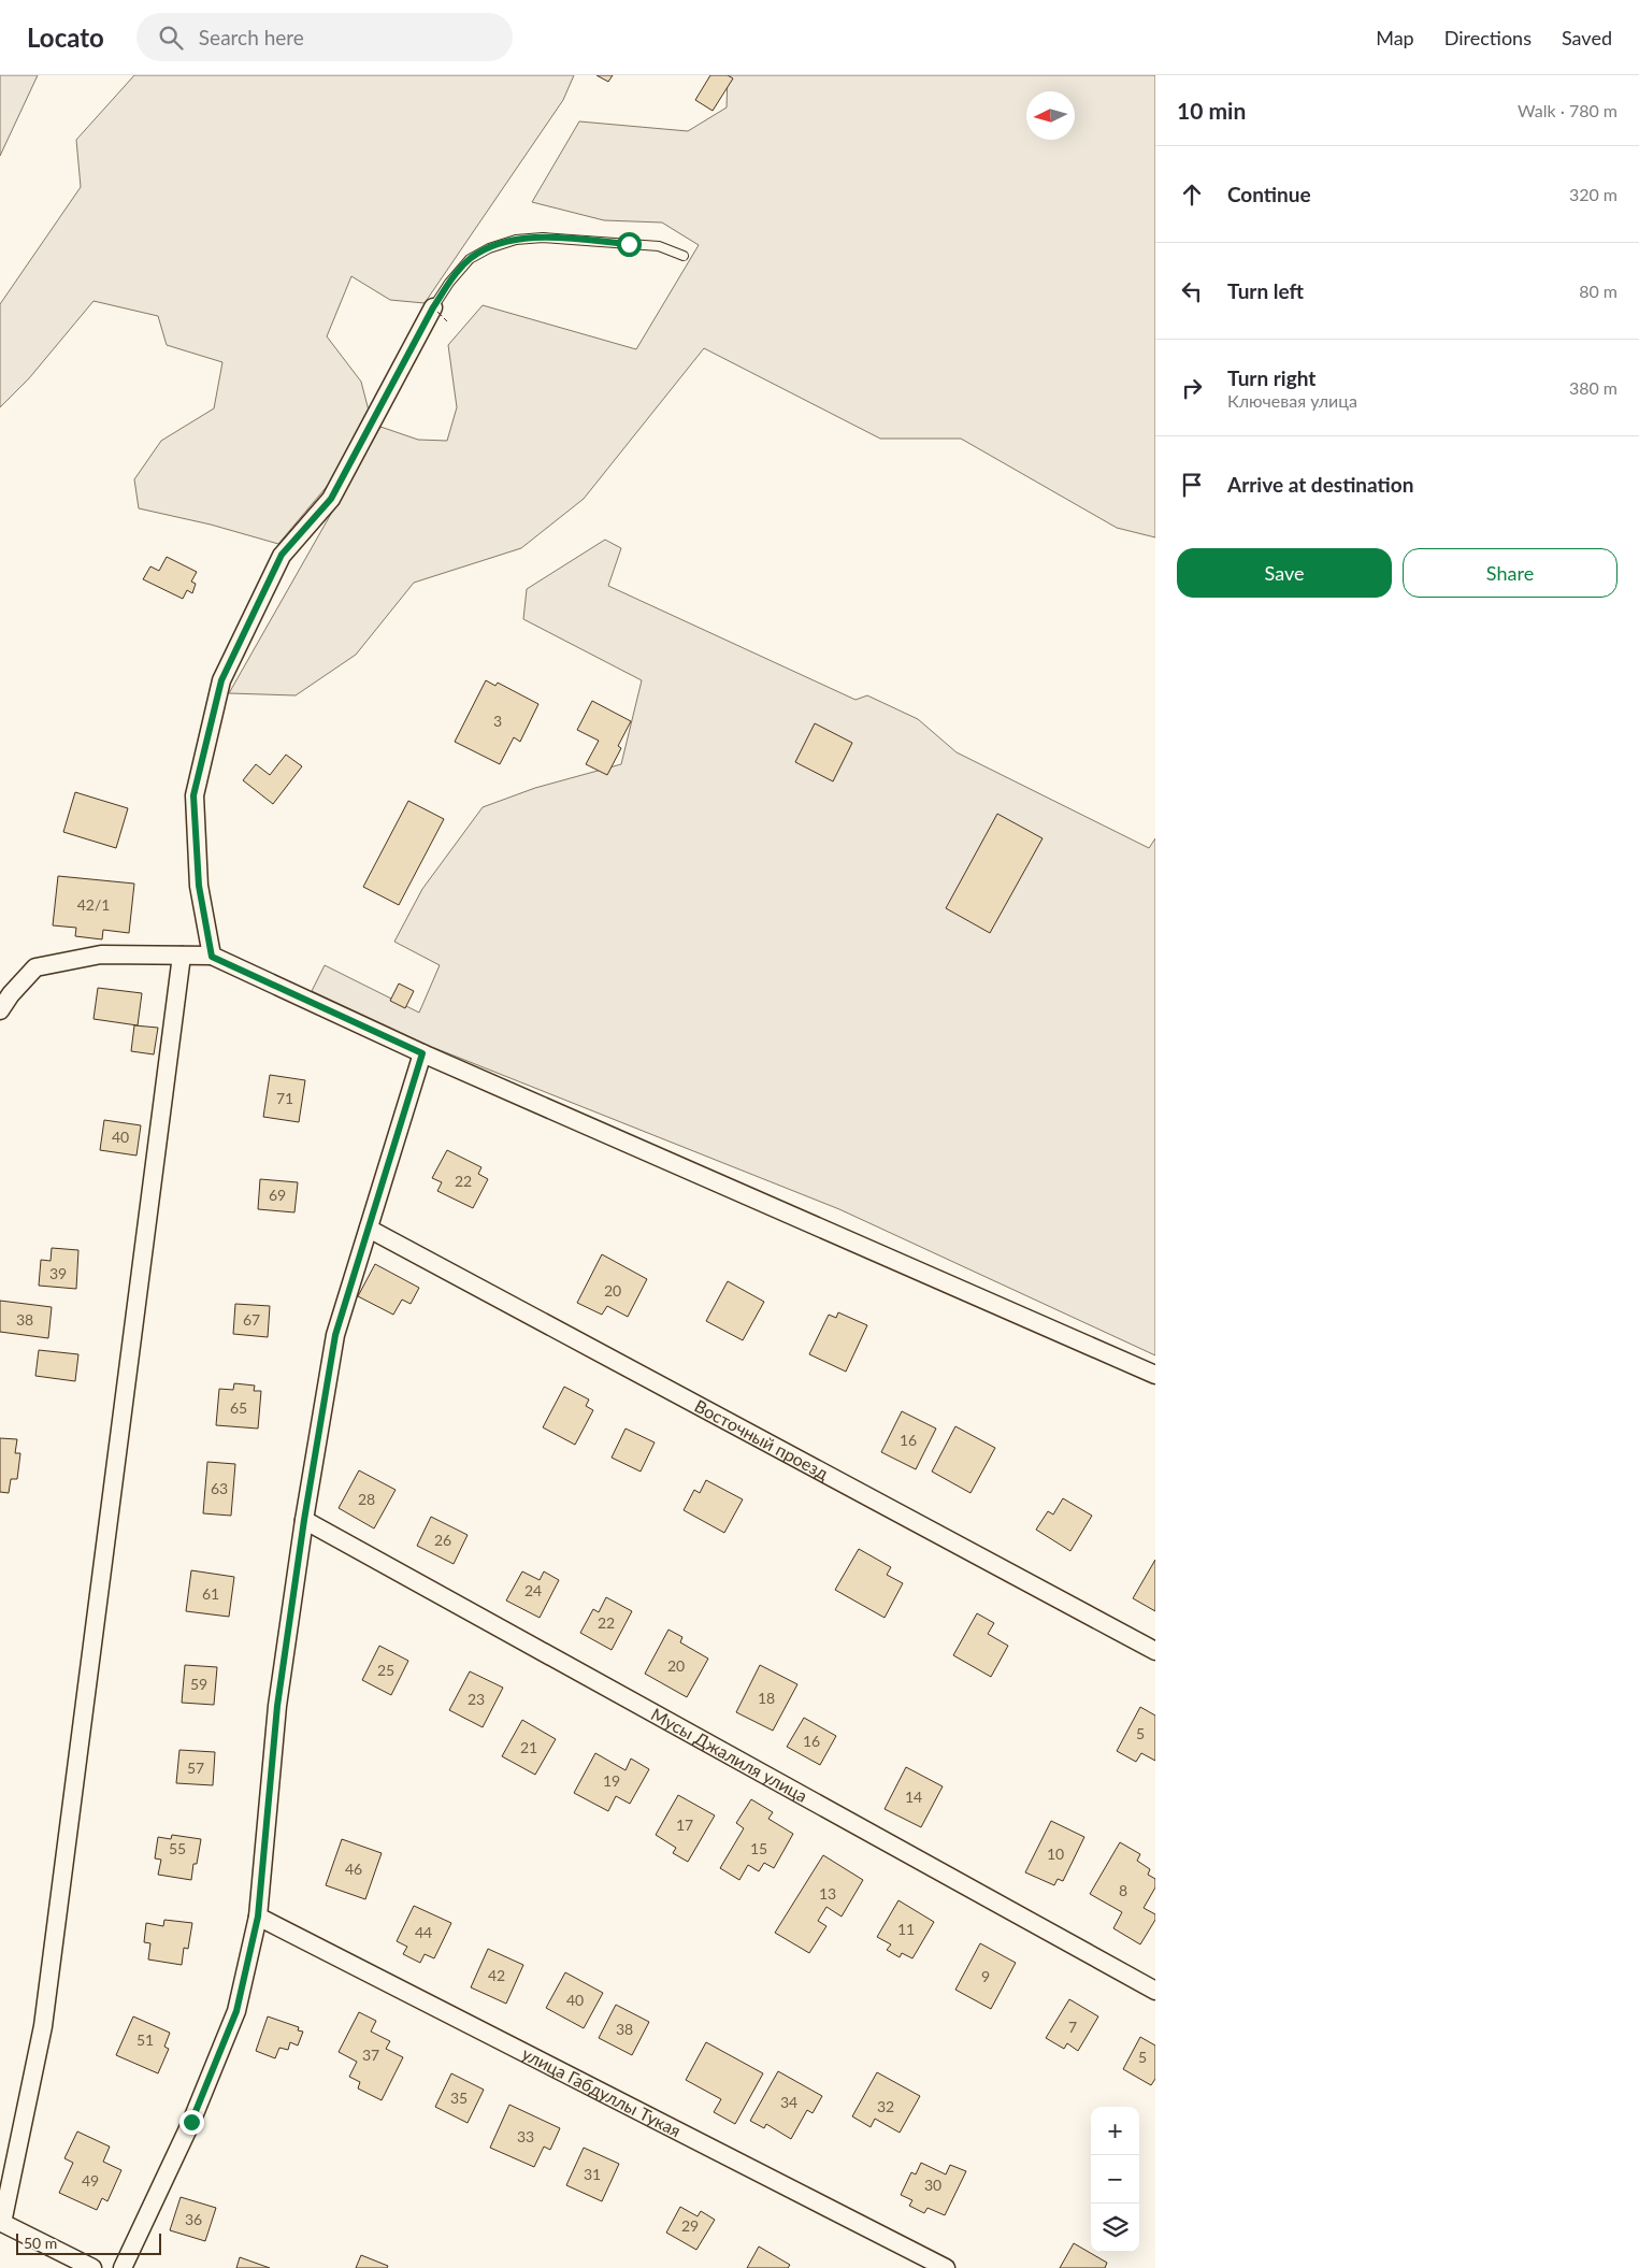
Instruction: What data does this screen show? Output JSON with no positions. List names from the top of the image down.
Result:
{
  "streets": {
    "street": ["Восточный проезд", "Мусы Джалиля улица", "улица Габдуллы Тукая"]
  },
  "house_numbers": [
    "3",
    "42/1",
    "71",
    "40",
    "22",
    "69",
    "39",
    "20",
    "38",
    "67",
    "65",
    "16",
    "63",
    "28",
    "26",
    "24",
    "61",
    "22",
    "20",
    "25",
    "59",
    "18",
    "23",
    "5",
    "16",
    "21",
    "57",
    "19",
    "14",
    "17",
    "55",
    "15",
    "10",
    "46",
    "8",
    "13",
    "11",
    "44",
    "42",
    "9",
    "40",
    "7",
    "38",
    "51",
    "37",
    "5",
    "35",
    "34",
    "32",
    "33",
    "31",
    "49",
    "30",
    "36",
    "29"
  ],
  "scale_bar": "50 m",
  "north": "left",
  "page": {
    "header": "Locato",
    "search": "Search here",
    "nav": ["Map", "Directions", "Saved"],
    "heading": ["10 min", "Walk · 780 m"],
    "list": [
      ["Continue", "320 m"],
      ["Turn left", "80 m"],
      ["Turn right", "Ключевая улица", "380 m"],
      "Arrive at destination"
    ],
    "buttons": ["Save", "Share"],
    "map_buttons": ["+", "−"],
    "scale": "50 m"
  }
}
